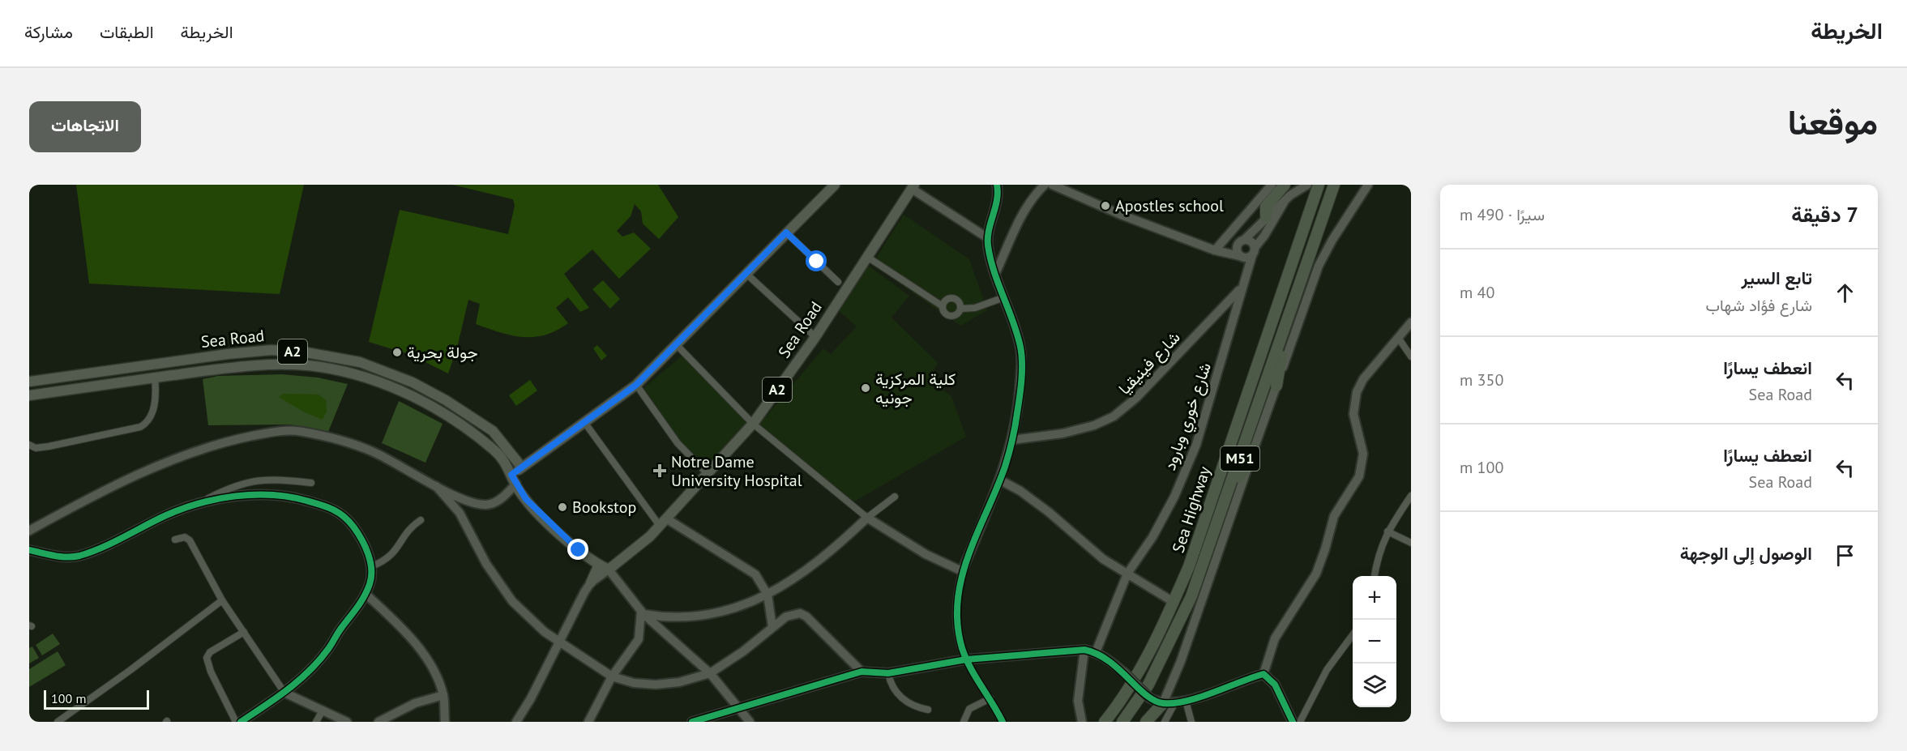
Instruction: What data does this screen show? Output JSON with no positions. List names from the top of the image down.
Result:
{
  "streets": {
    "highway": ["M51", "Sea Highway"],
    "main road": ["Sea Road", "A2"],
    "street": ["شارع فينيقيا", "شارع خوري وبارود"]
  },
  "crossings": [
    ["شارع فينيقيا", "شارع خوري وبارود"]
  ],
  "places": {
    "other": [
      "Apostles school",
      "جولة بحرية",
      "كلية المركزية جونيه",
      "Bookstop"
    ],
    "health": ["Notre Dame University Hospital"]
  },
  "scale_bar": "100 m",
  "page": {
    "header": "الخريطة",
    "nav": ["الخريطة", "الطبقات", "مشاركة"],
    "title": "موقعنا",
    "buttons": "الاتجاهات",
    "heading": ["7 دقيقة", "سيرًا · 490 m"],
    "list": [
      ["تابع السير", "شارع فؤاد شهاب", "40 m"],
      ["انعطف يسارًا", "Sea Road", "350 m"],
      ["انعطف يسارًا", "Sea Road", "100 m"],
      "الوصول إلى الوجهة"
    ],
    "map_buttons": ["+", "−"],
    "scale": "100 m"
  }
}
